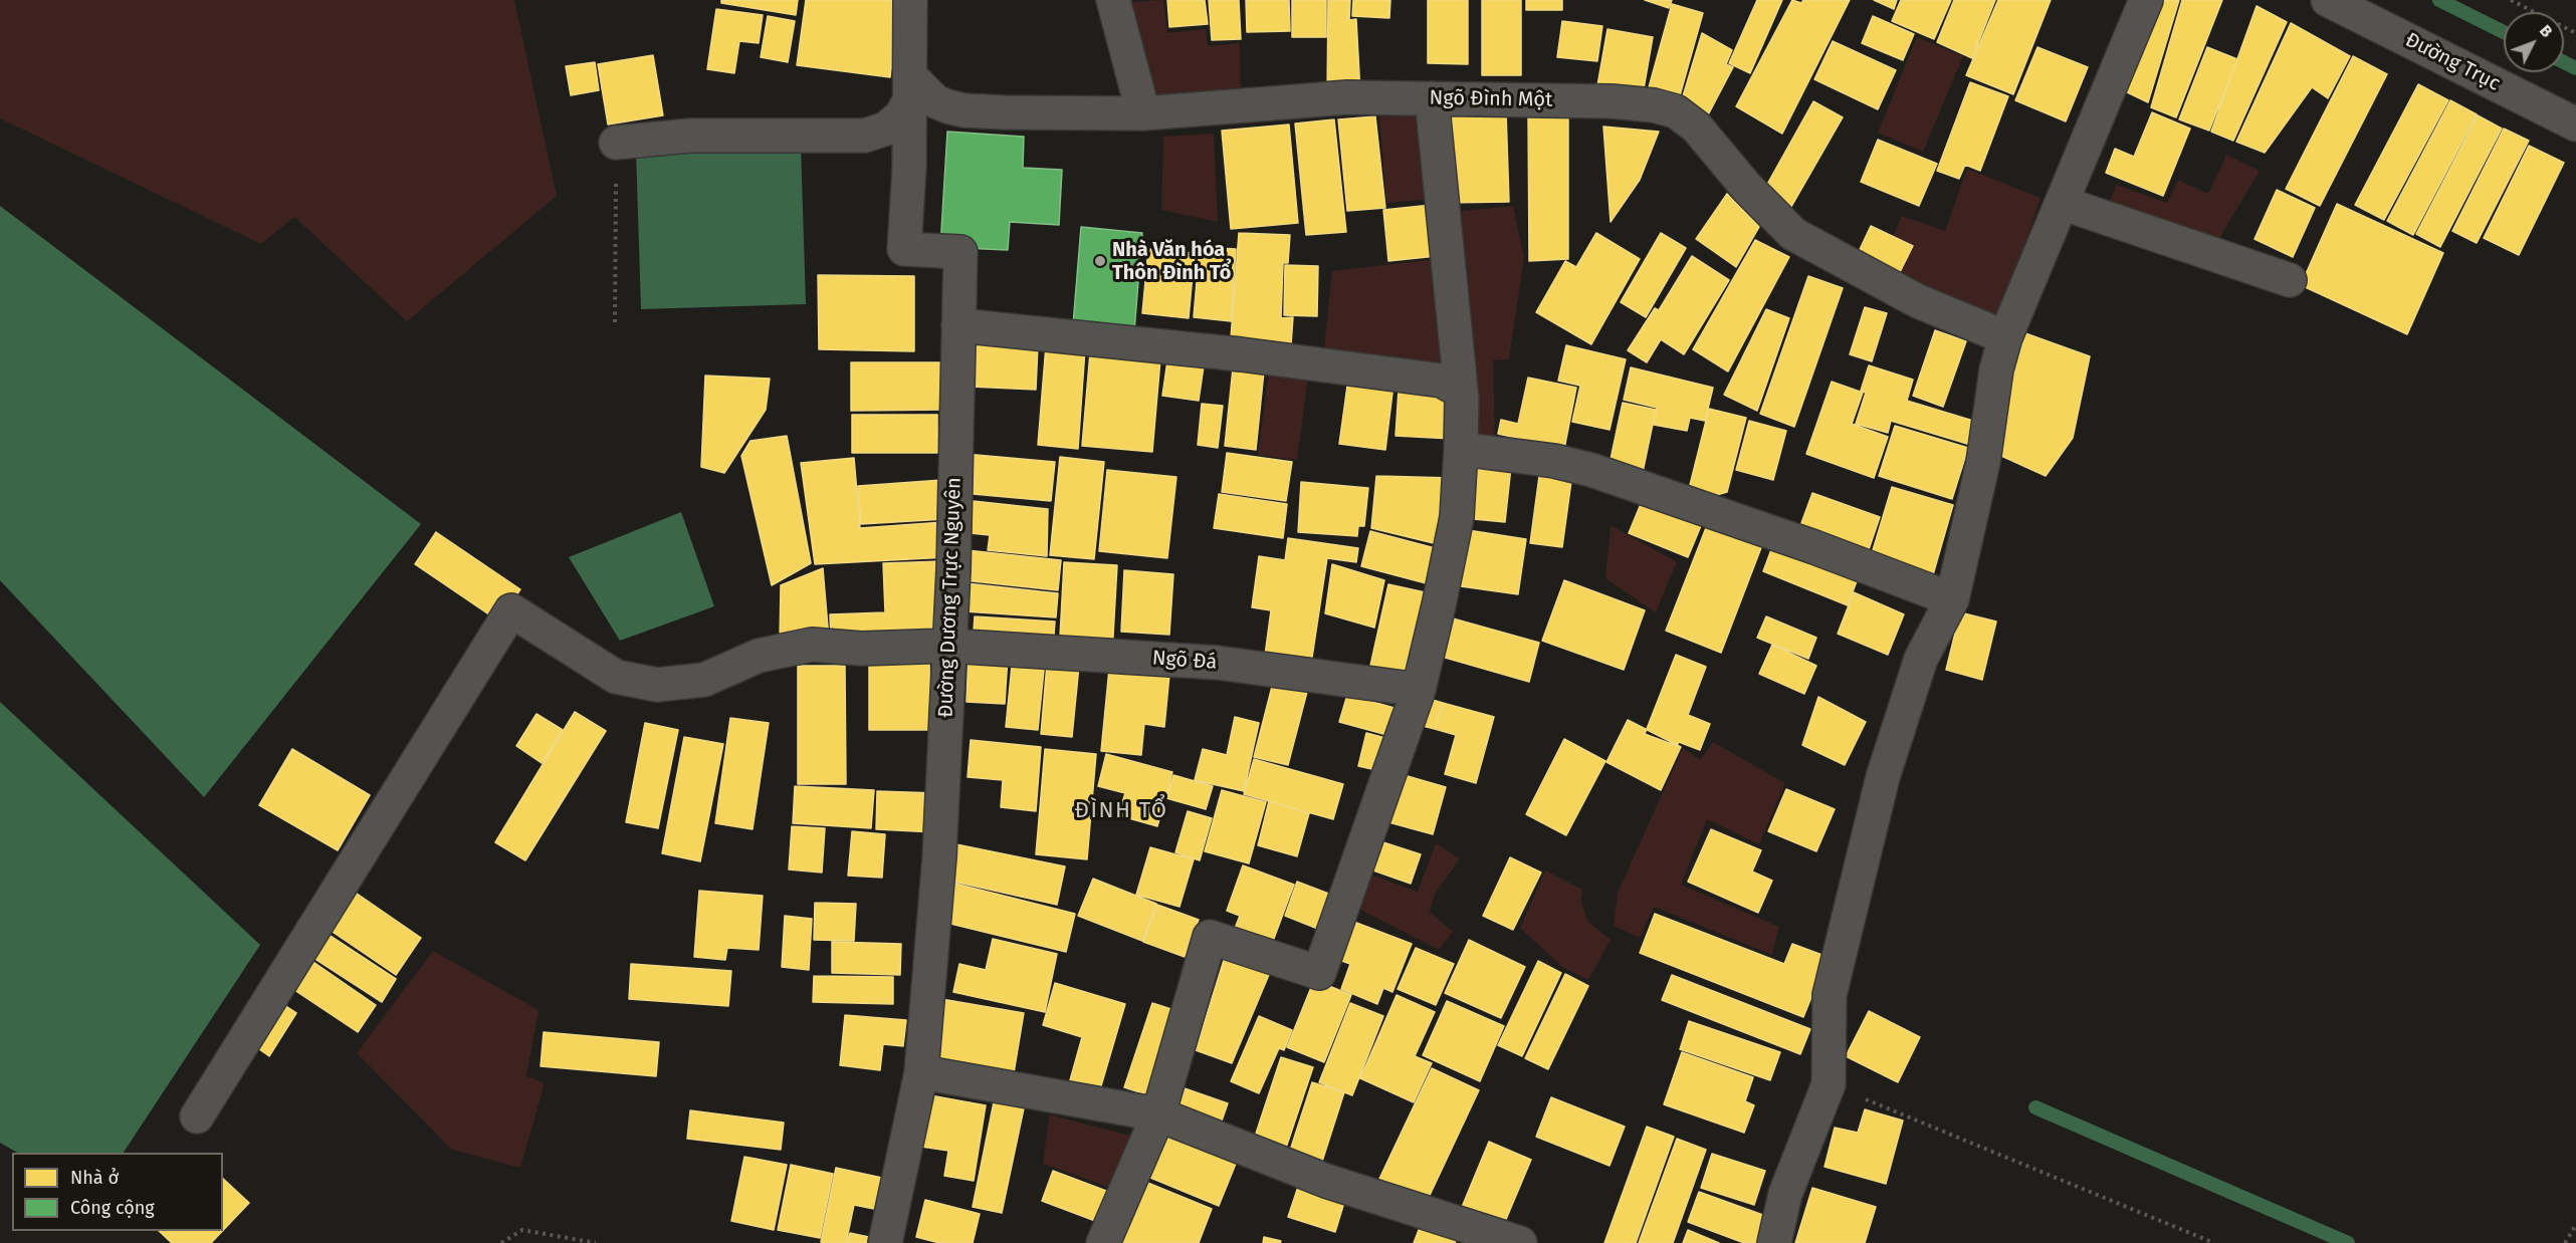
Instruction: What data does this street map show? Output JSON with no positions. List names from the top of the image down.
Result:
{
  "streets": {
    "street": [
      "Đường Trục",
      "Ngõ Đình Một",
      "Đường Dương Trực Nguyên",
      "Ngõ Đá"
    ]
  },
  "crossings": [
    ["Ngõ Đình Một", "Đường Dương Trực Nguyên"],
    ["Đường Dương Trực Nguyên", "Ngõ Đá"]
  ],
  "districts": ["ĐÌNH TỔ"],
  "places": ["Nhà Văn hóa Thôn Đình Tổ"],
  "legend": ["Nhà ở", "Công cộng"],
  "north": "top right"
}
